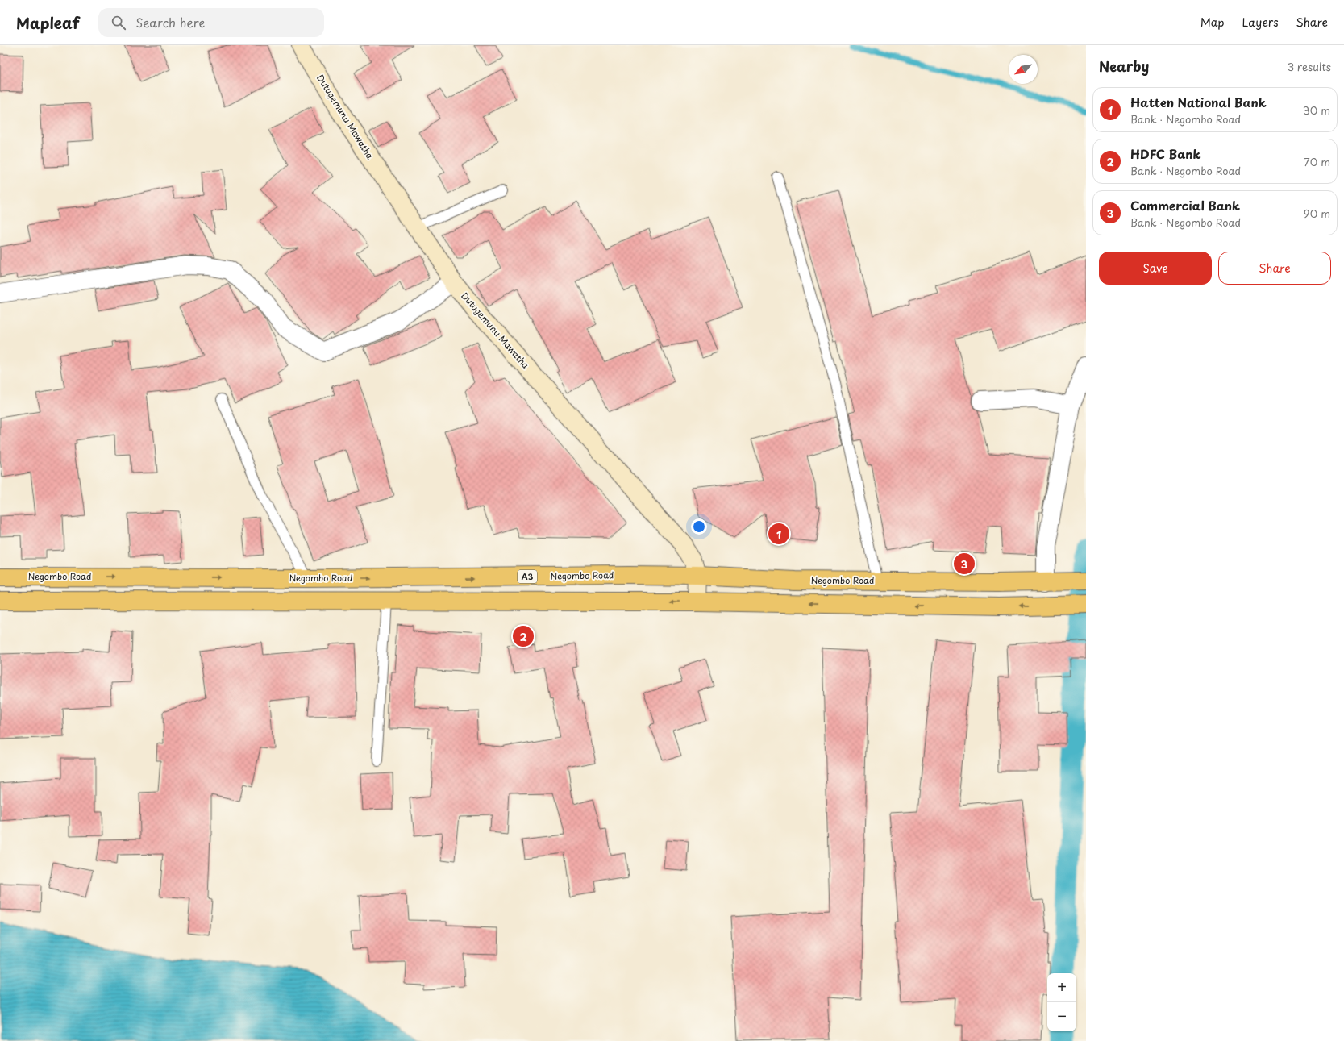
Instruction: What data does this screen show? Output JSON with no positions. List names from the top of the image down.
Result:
{
  "streets": {
    "highway": ["Negombo Road", "A3"],
    "street": ["Dutugemunu Mawatha"]
  },
  "crossings": [
    ["Dutugemunu Mawatha", "Negombo Road"]
  ],
  "north": "bottom left",
  "page": {
    "header": "Mapleaf",
    "search": "Search here",
    "nav": ["Map", "Layers", "Share"],
    "heading": ["Nearby", "3 results"],
    "list": [
      {
        "mark": "1",
        "name": "Hatten National Bank",
        "note": "Bank · Negombo Road",
        "value": "30 m"
      },
      {
        "mark": "2",
        "name": "HDFC Bank",
        "note": "Bank · Negombo Road",
        "value": "70 m"
      },
      {
        "mark": "3",
        "name": "Commercial Bank",
        "note": "Bank · Negombo Road",
        "value": "90 m"
      }
    ],
    "buttons": ["Save", "Share"],
    "pins": ["1", "3", "2"],
    "map_buttons": ["+", "−"]
  }
}
